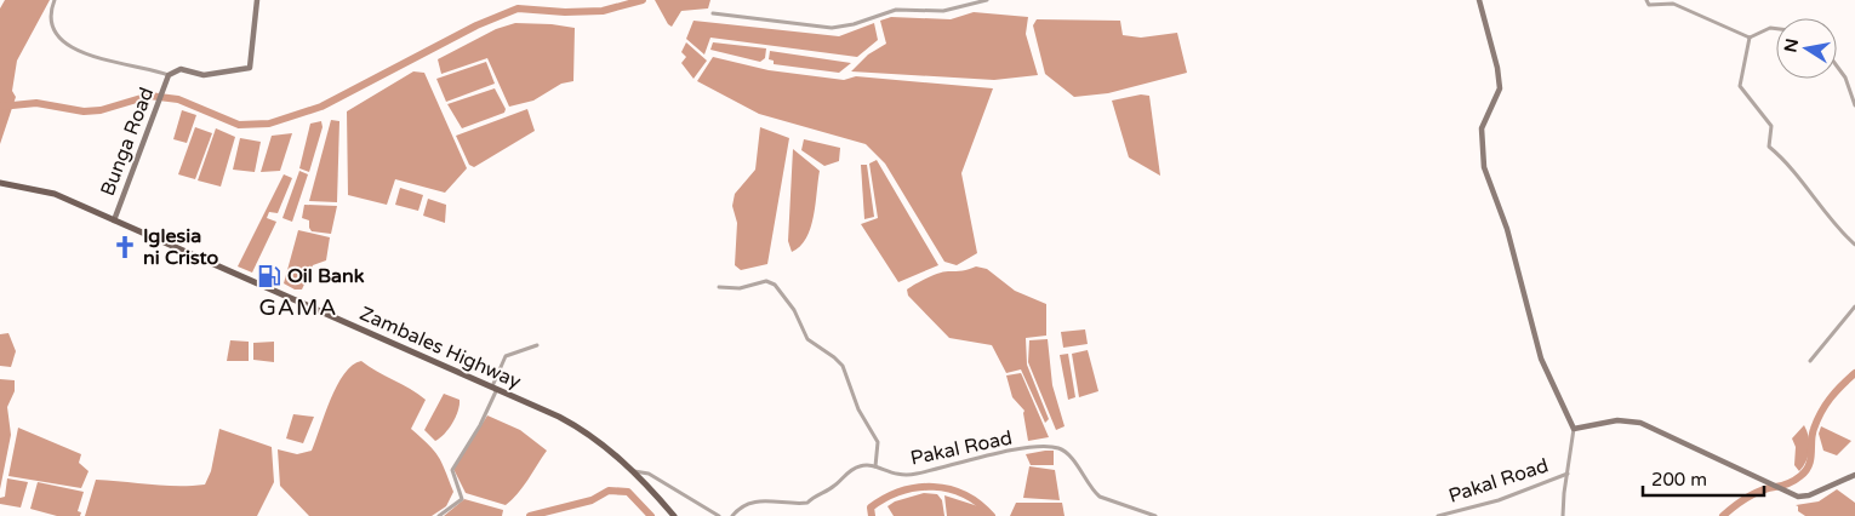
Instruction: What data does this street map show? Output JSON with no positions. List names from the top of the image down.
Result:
{
  "streets": {
    "main road": ["Zambales Highway"],
    "street": ["Bunga Road", "Pakal Road"]
  },
  "crossings": [
    ["Bunga Road", "Zambales Highway"]
  ],
  "districts": ["GAMA"],
  "places": {
    "church": ["Iglesia ni Cristo"],
    "fuel station": ["Oil Bank"]
  },
  "scale_bar": "200 m",
  "north": "left"
}
